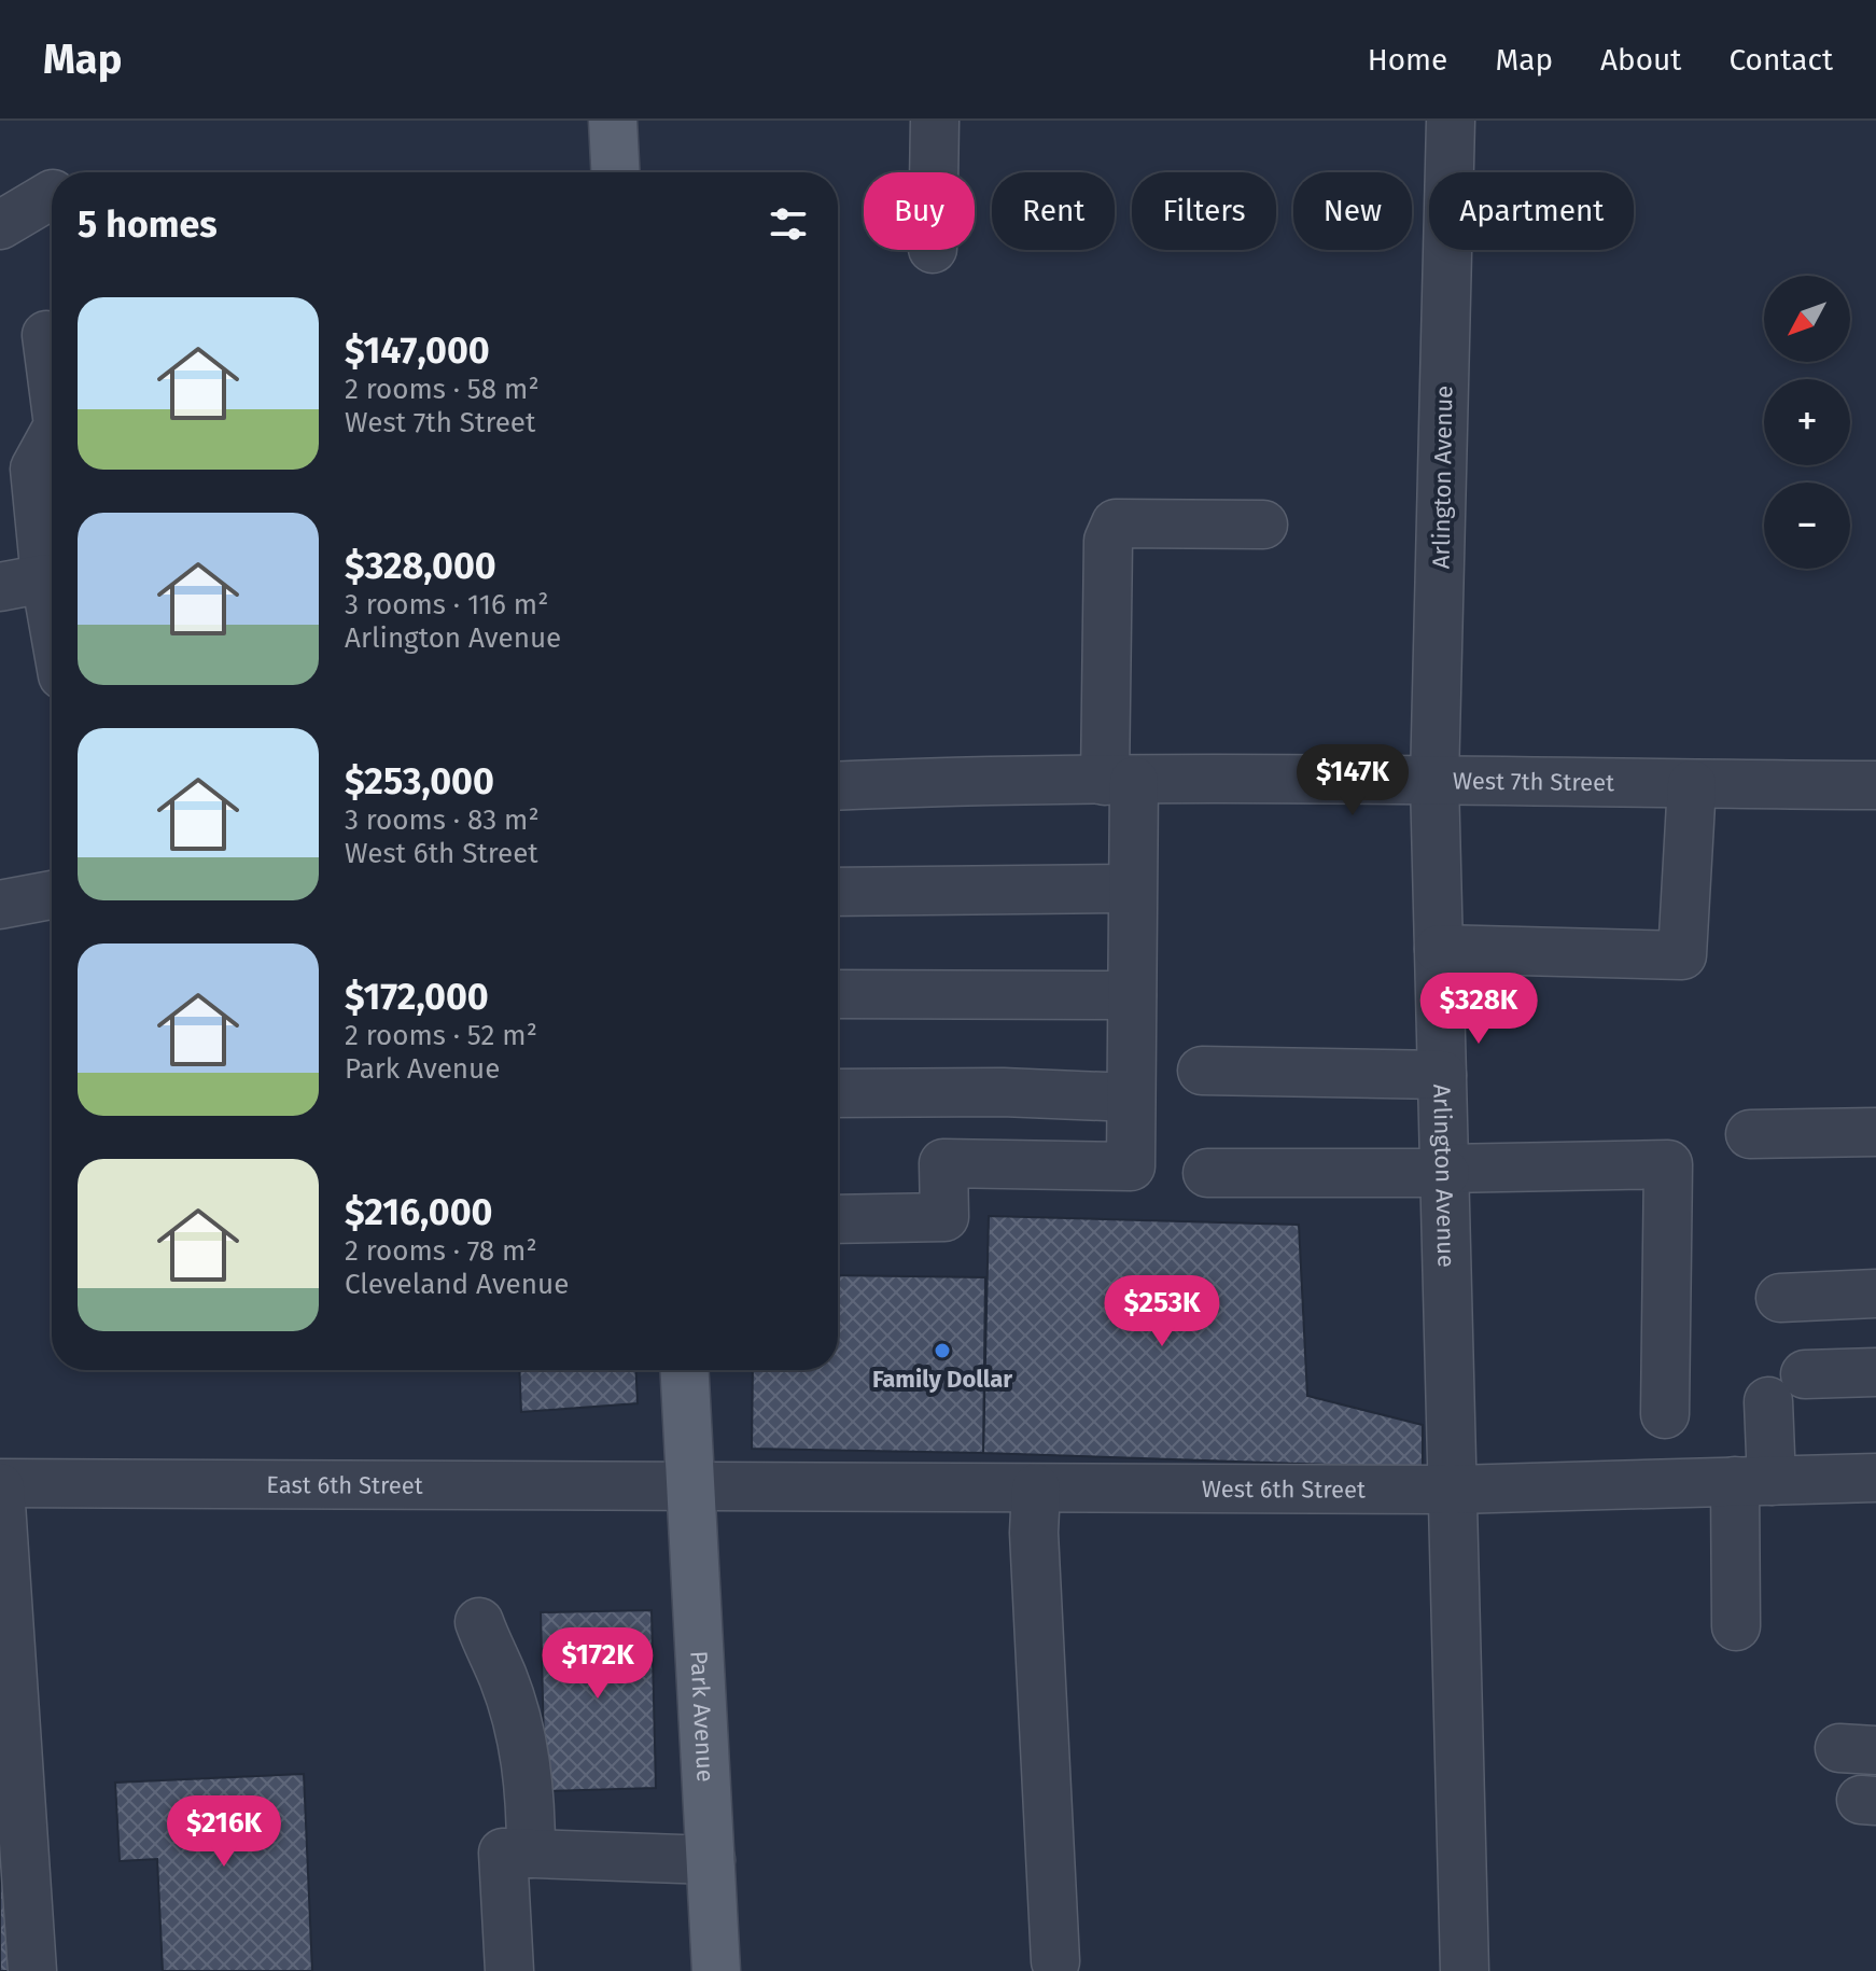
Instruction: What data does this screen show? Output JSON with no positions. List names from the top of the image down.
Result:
{
  "streets": {
    "main road": ["Park Avenue"],
    "street": [
      "Arlington Avenue",
      "West 7th Street",
      "East 6th Street",
      "West 6th Street"
    ]
  },
  "crossings": [
    ["Arlington Avenue", "West 7th Street"],
    ["Arlington Avenue", "West 6th Street"],
    ["East 6th Street", "West 6th Street"],
    ["East 6th Street", "Park Avenue"],
    ["West 6th Street", "Park Avenue"]
  ],
  "places": ["Family Dollar"],
  "north": "bottom left",
  "page": {
    "header": "Map",
    "nav": [
      "Home",
      "Map",
      "About",
      "Contact"
    ],
    "chip": [
      "Buy",
      "Rent",
      "Filters",
      "New",
      "Apartment"
    ],
    "heading": "5 homes",
    "map_buttons": ["+", "−"],
    "list": [
      {
        "name": "$147,000",
        "note": "2 rooms · 58 m² · West 7th Street"
      },
      {
        "name": "$328,000",
        "note": "3 rooms · 116 m² · Arlington Avenue"
      },
      {
        "name": "$253,000",
        "note": "3 rooms · 83 m² · West 6th Street"
      },
      {
        "name": "$172,000",
        "note": "2 rooms · 52 m² · Park Avenue"
      },
      {
        "name": "$216,000",
        "note": "2 rooms · 78 m² · Cleveland Avenue"
      }
    ],
    "price": [
      "$147K",
      "$328K",
      "$253K",
      "$172K",
      "$216K"
    ]
  }
}
